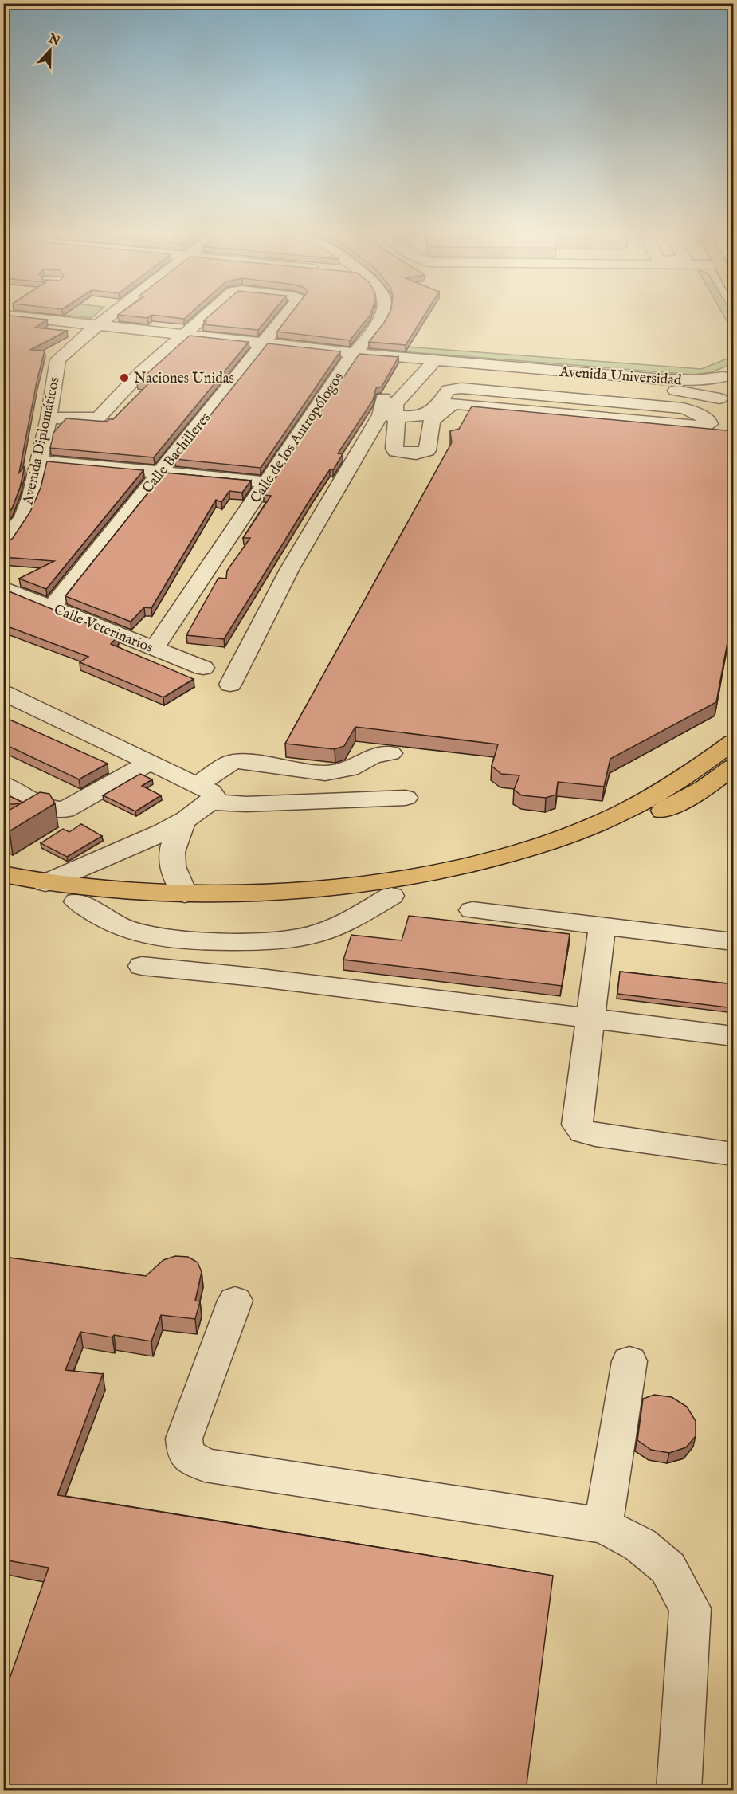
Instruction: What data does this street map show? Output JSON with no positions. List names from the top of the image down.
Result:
{
  "streets": {
    "street": [
      "Avenida Universidad",
      "Calle de los Antropólogos",
      "Avenida Diplomáticos",
      "Calle Bachilleres",
      "Calle Veterinarios"
    ]
  },
  "crossings": [
    ["Avenida Universidad", "Calle de los Antropólogos"],
    ["Avenida Universidad", "Avenida Diplomáticos"],
    ["Avenida Universidad", "Calle Bachilleres"],
    ["Calle de los Antropólogos", "Calle Veterinarios"],
    ["Calle Bachilleres", "Calle Veterinarios"]
  ],
  "places": ["Naciones Unidas"],
  "north": "top"
}
